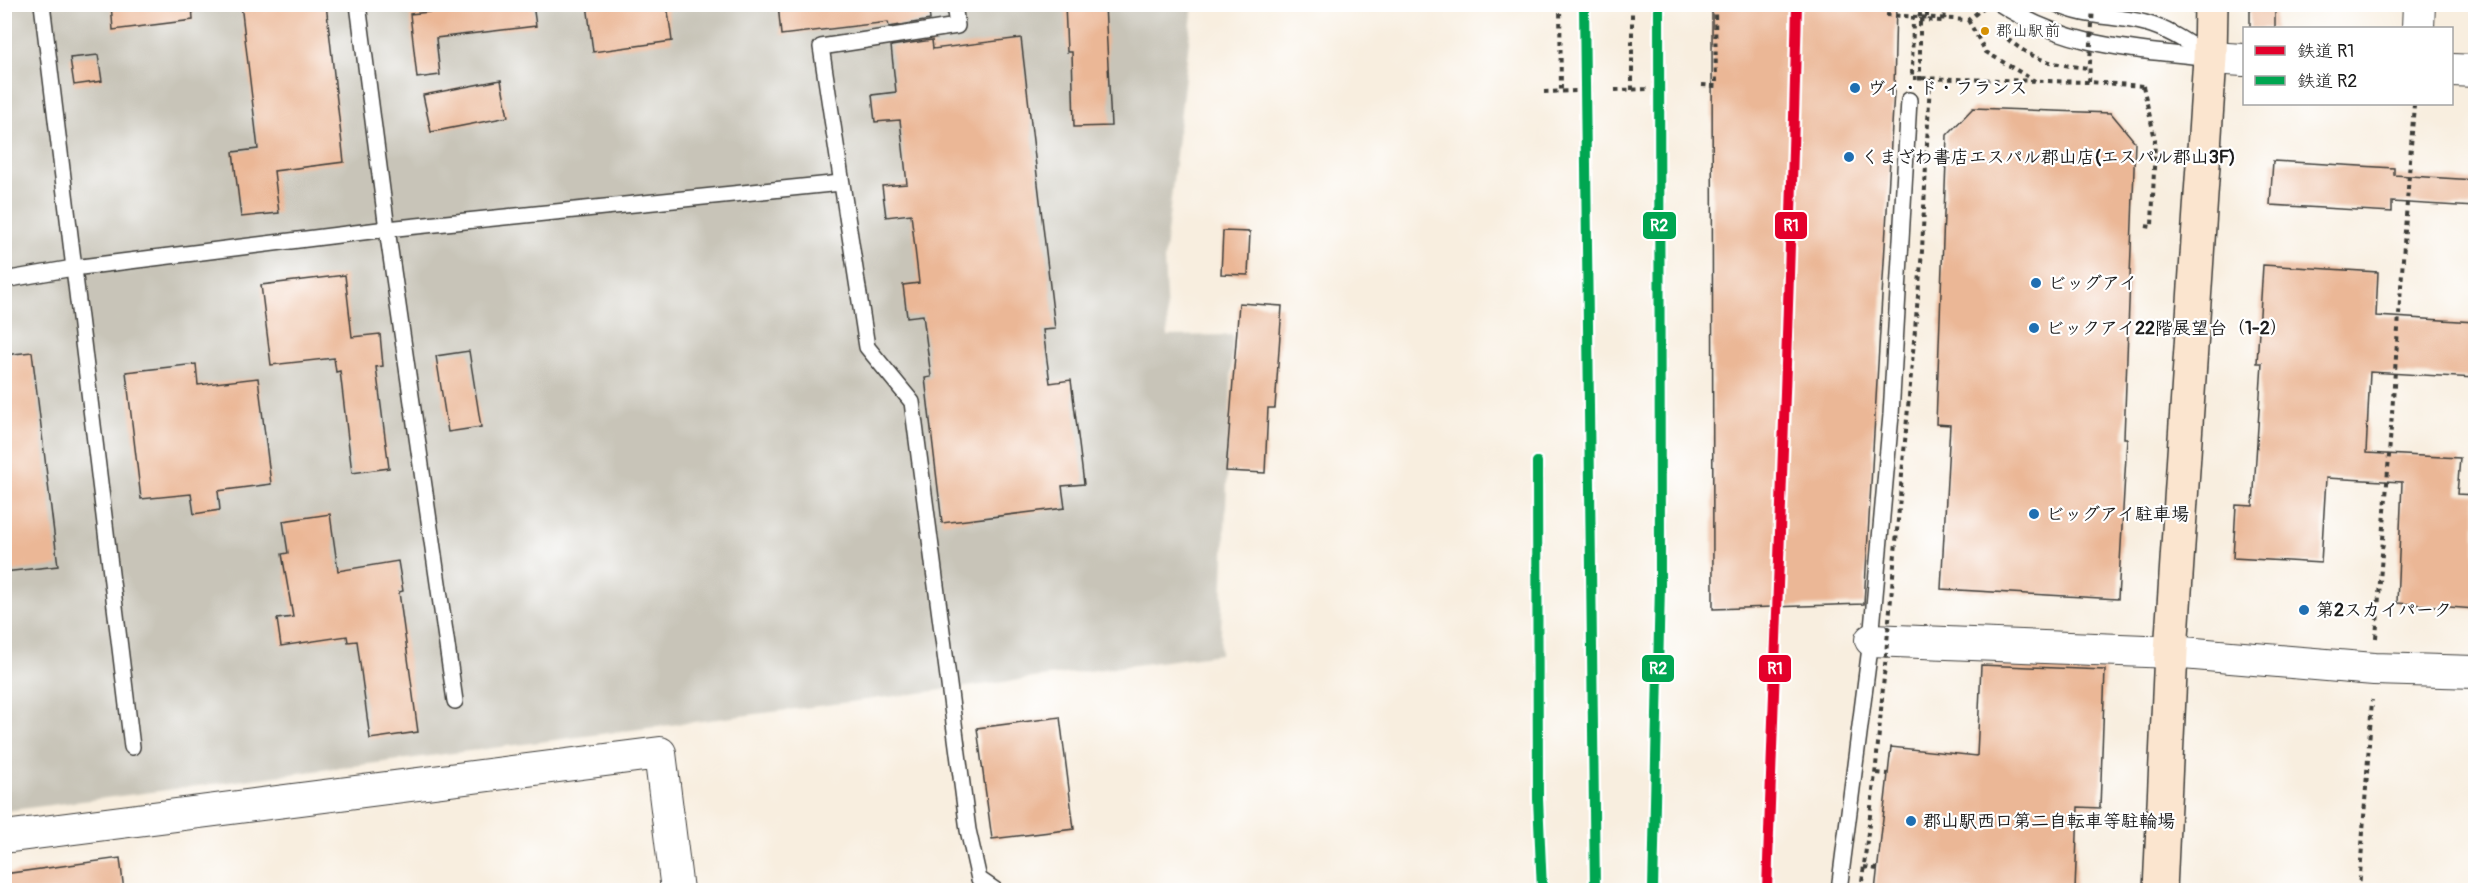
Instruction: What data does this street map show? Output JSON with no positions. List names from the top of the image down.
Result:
{
  "places": [
    "郡山駅前",
    "ヴィ・ド・フランス",
    "くまざわ書店エスパル郡山店(エスパル郡山3F)",
    "ビッグアイ",
    "ビックアイ22階展望台（1-2）",
    "ビッグアイ駐車場",
    "第2スカイパーク",
    "郡山駅西口第二自転車等駐輪場"
  ],
  "lines": ["rail line R1", "rail line R2"],
  "legend": ["鉄道 R1", "鉄道 R2"]
}
